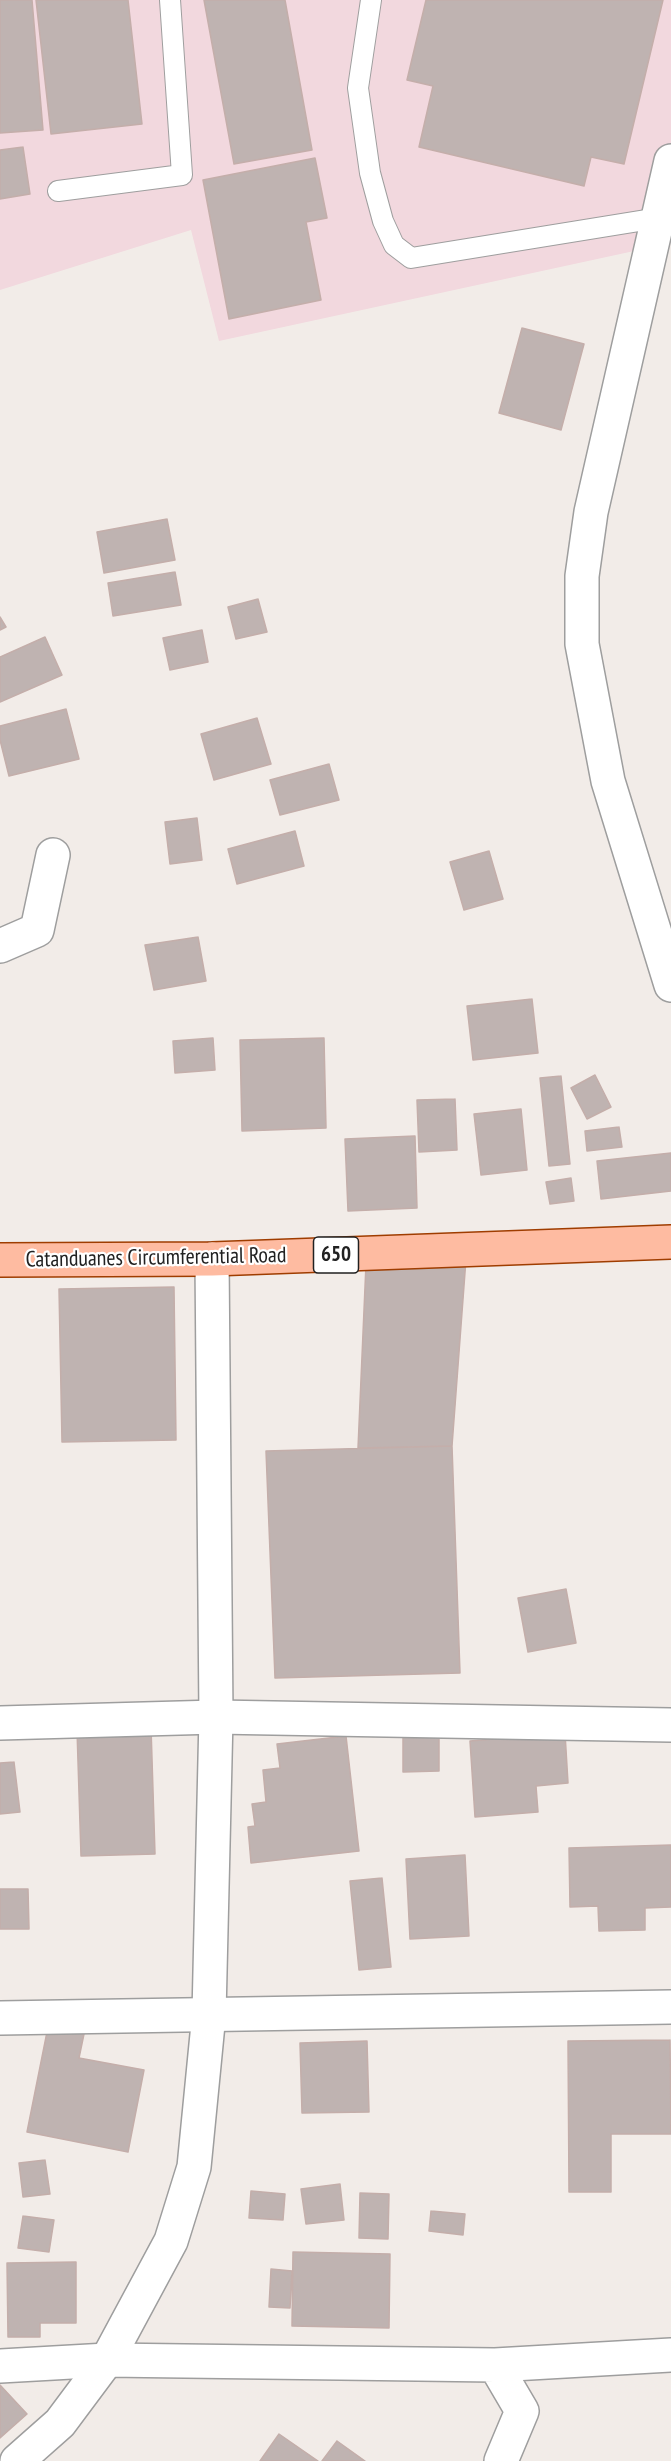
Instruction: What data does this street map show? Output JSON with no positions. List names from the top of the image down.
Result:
{
  "streets": {
    "main road": ["650", "Catanduanes Circumferential Road"]
  }
}
